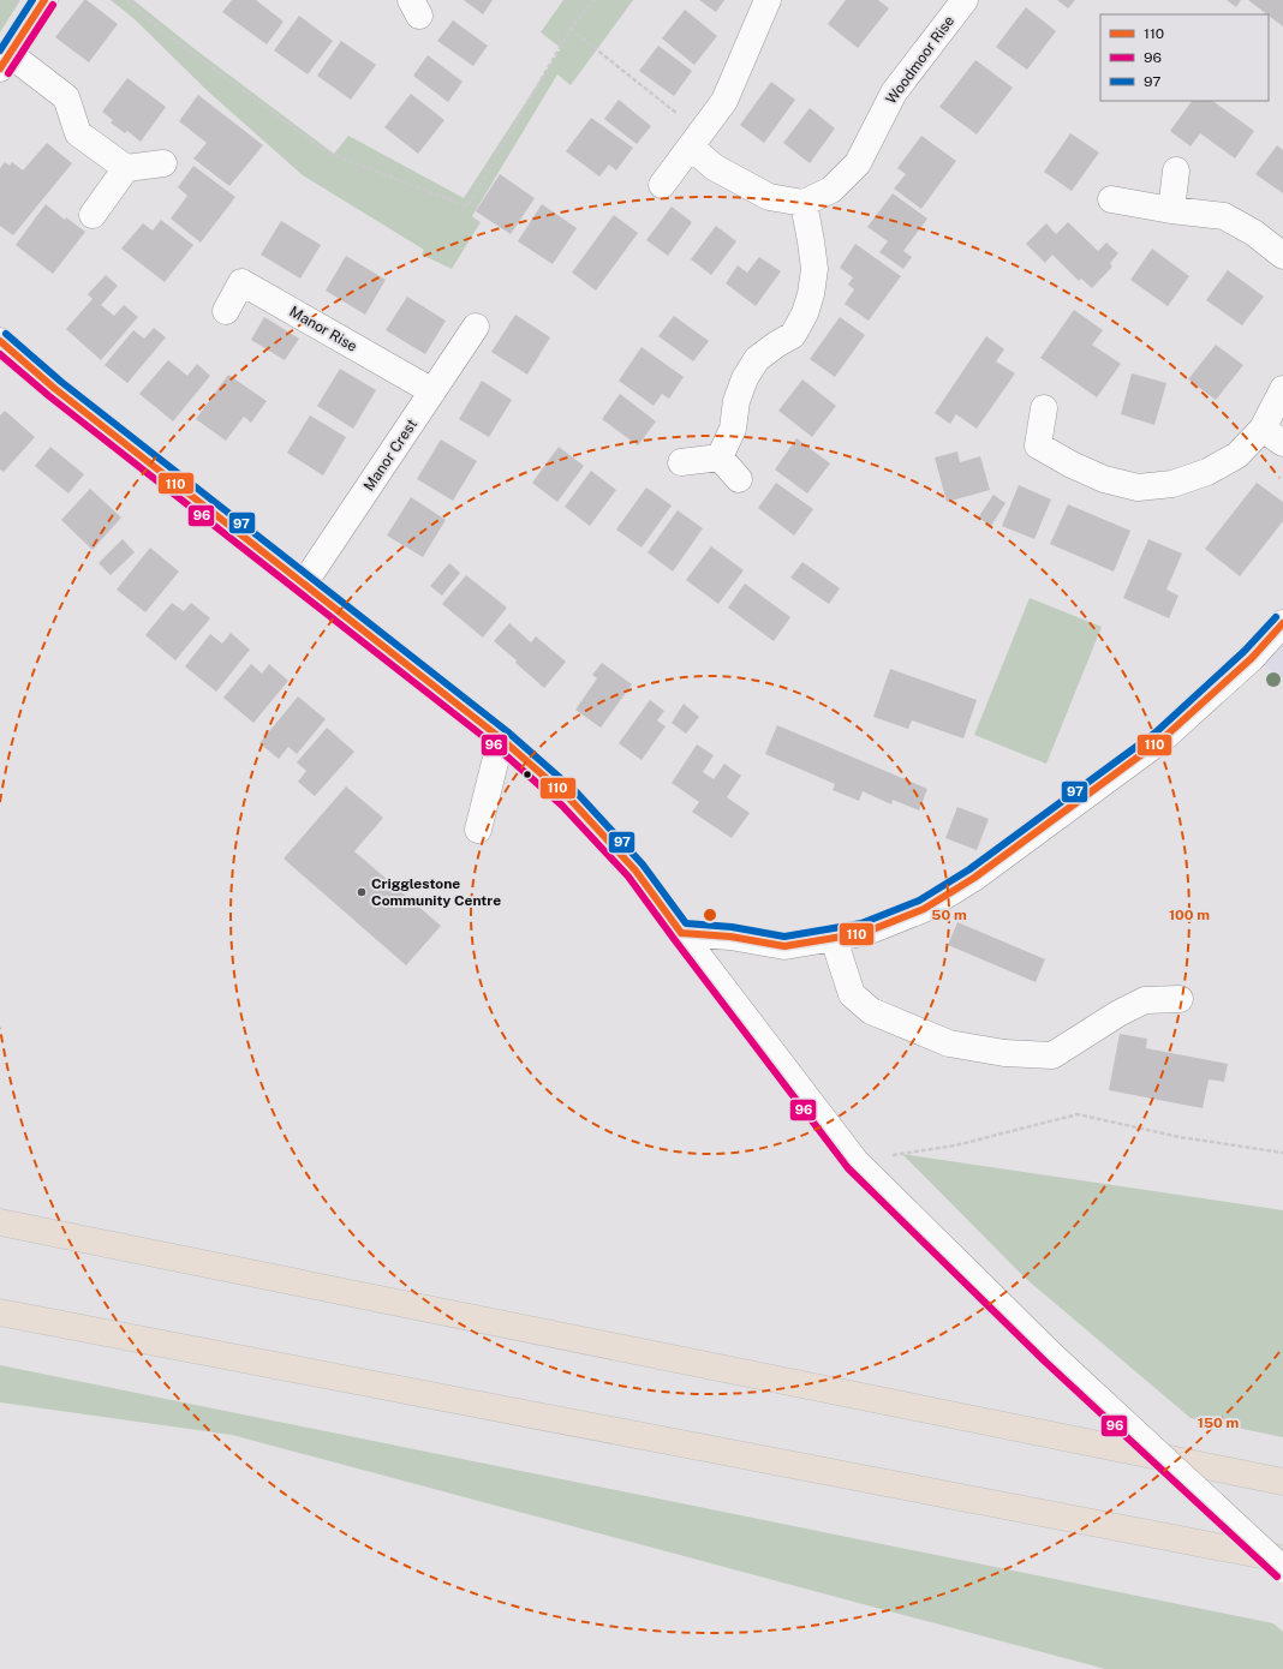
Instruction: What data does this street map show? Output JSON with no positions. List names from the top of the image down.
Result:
{
  "streets": {
    "street": ["Woodmoor Rise", "Manor Rise", "Manor Crest"]
  },
  "crossings": [
    ["Manor Rise", "Manor Crest"]
  ],
  "places": ["Crigglestone Community Centre"],
  "lines": ["transit line 110", "transit line 97", "transit line 96"],
  "legend": ["110", "96", "97"],
  "rings": ["50 m", "100 m", "150 m"]
}
